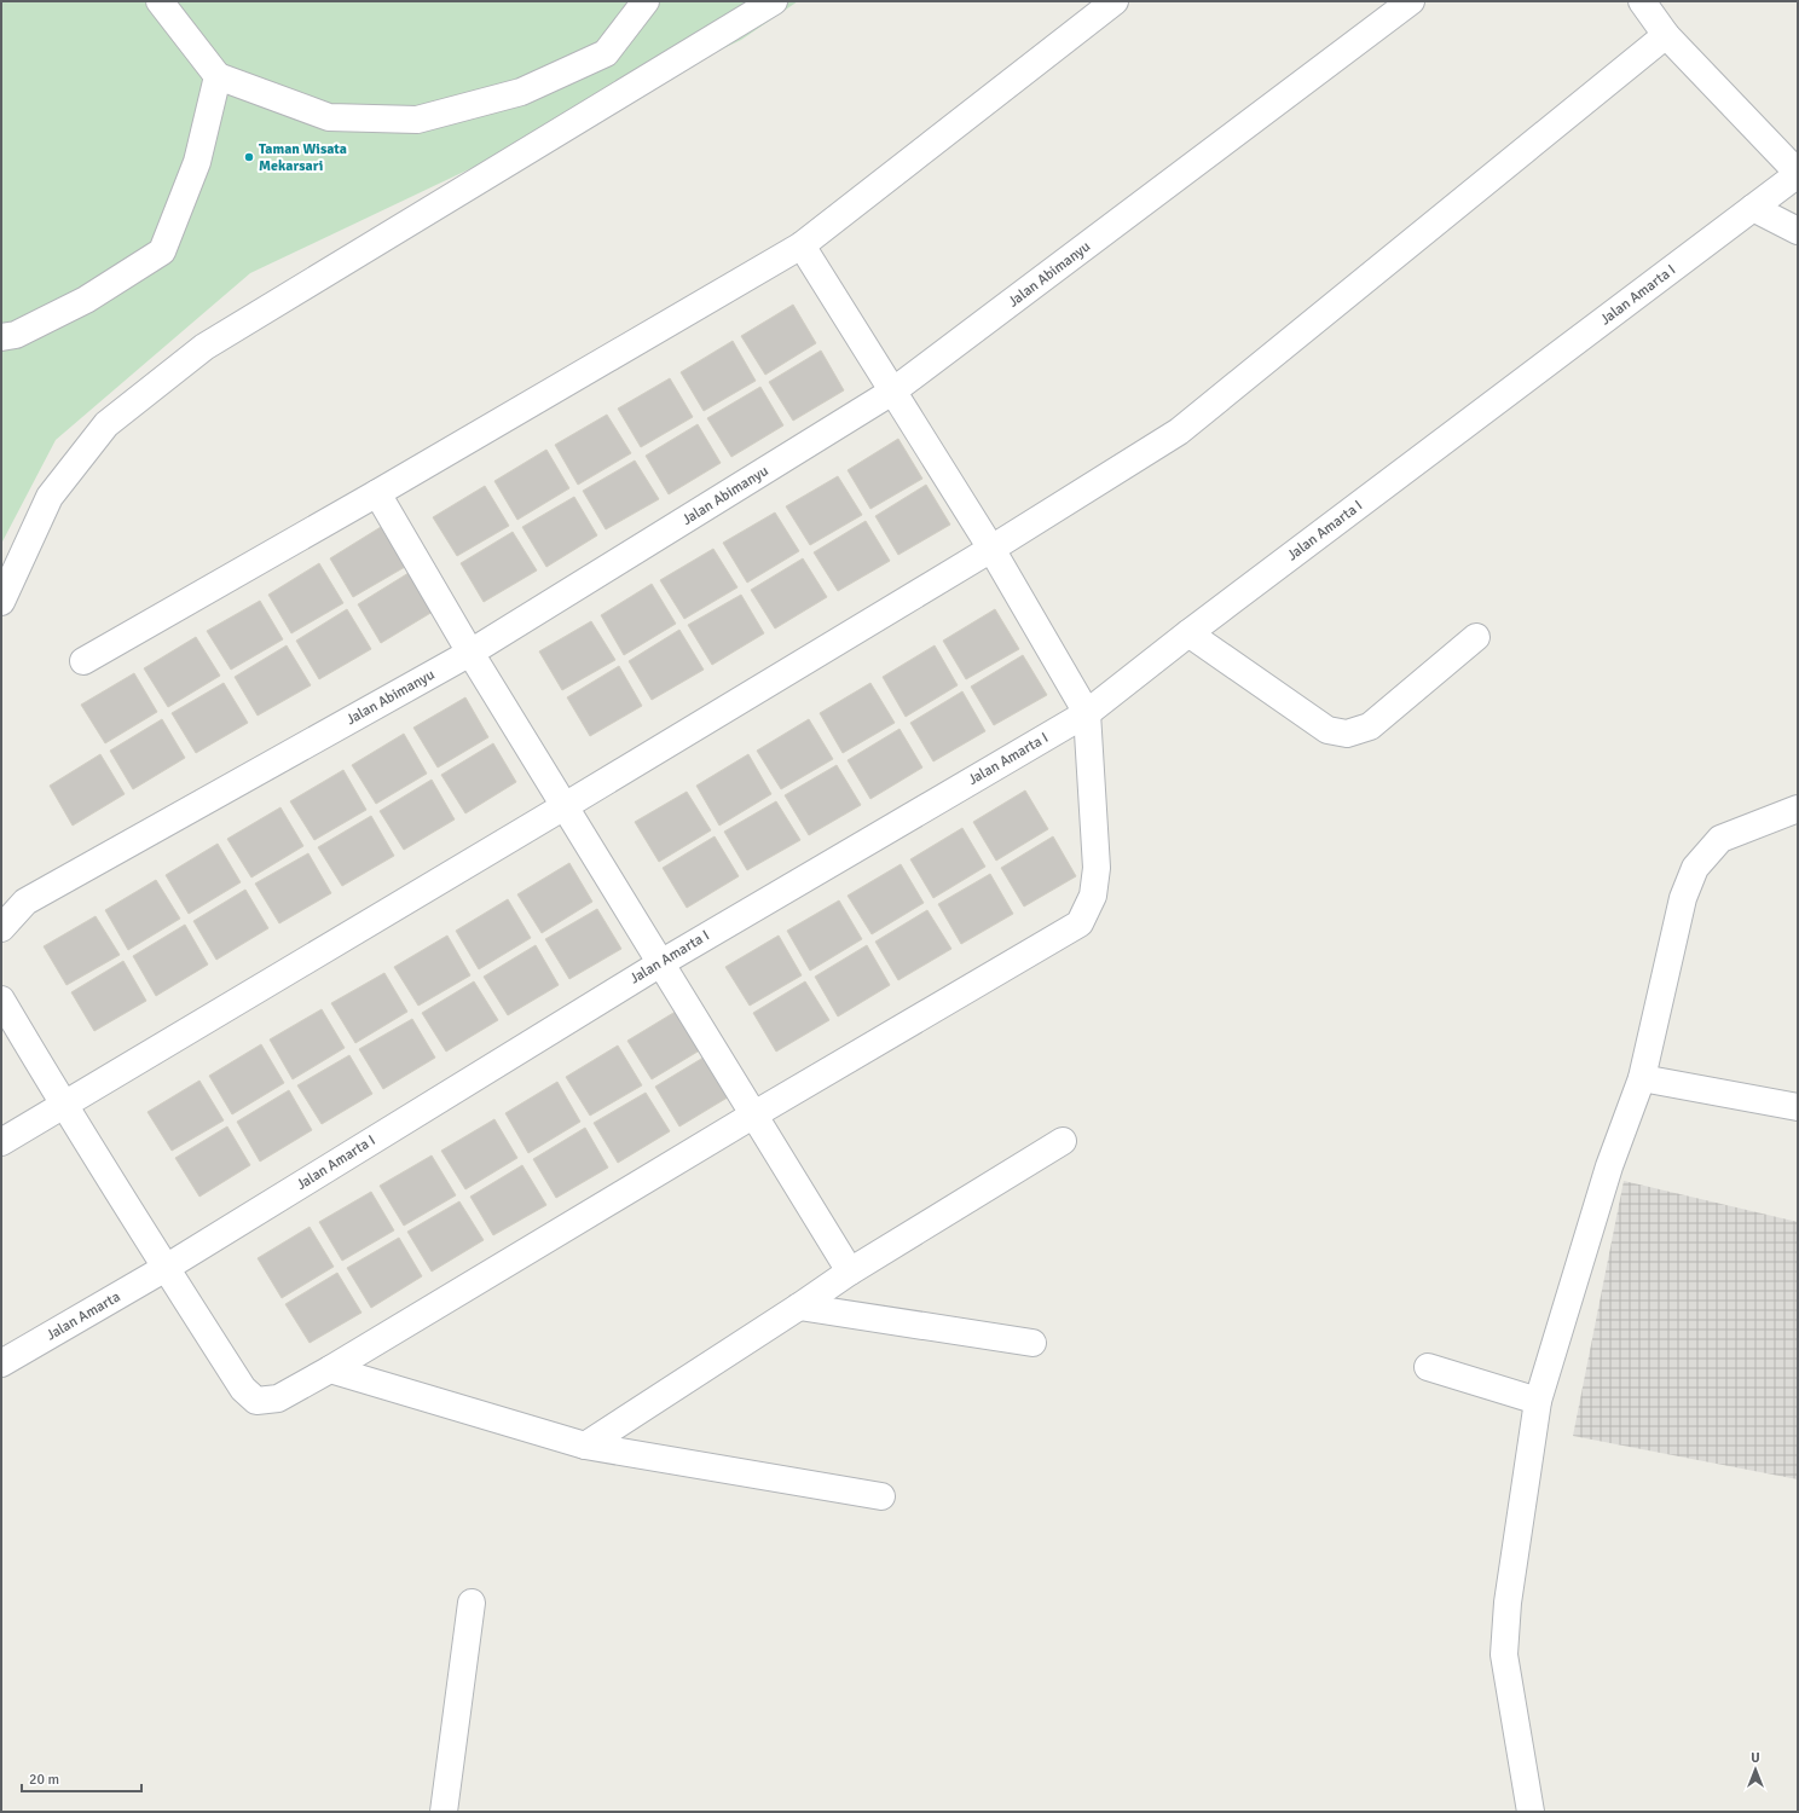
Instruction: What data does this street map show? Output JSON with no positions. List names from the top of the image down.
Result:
{
  "streets": {
    "street": ["Jalan Abimanyu", "Jalan Amarta I", "Jalan Amarta"]
  },
  "crossings": [
    ["Jalan Amarta I", "Jalan Amarta"]
  ],
  "places": ["Taman Wisata Mekarsari"],
  "scale_bar": "20 m",
  "north": "top"
}
